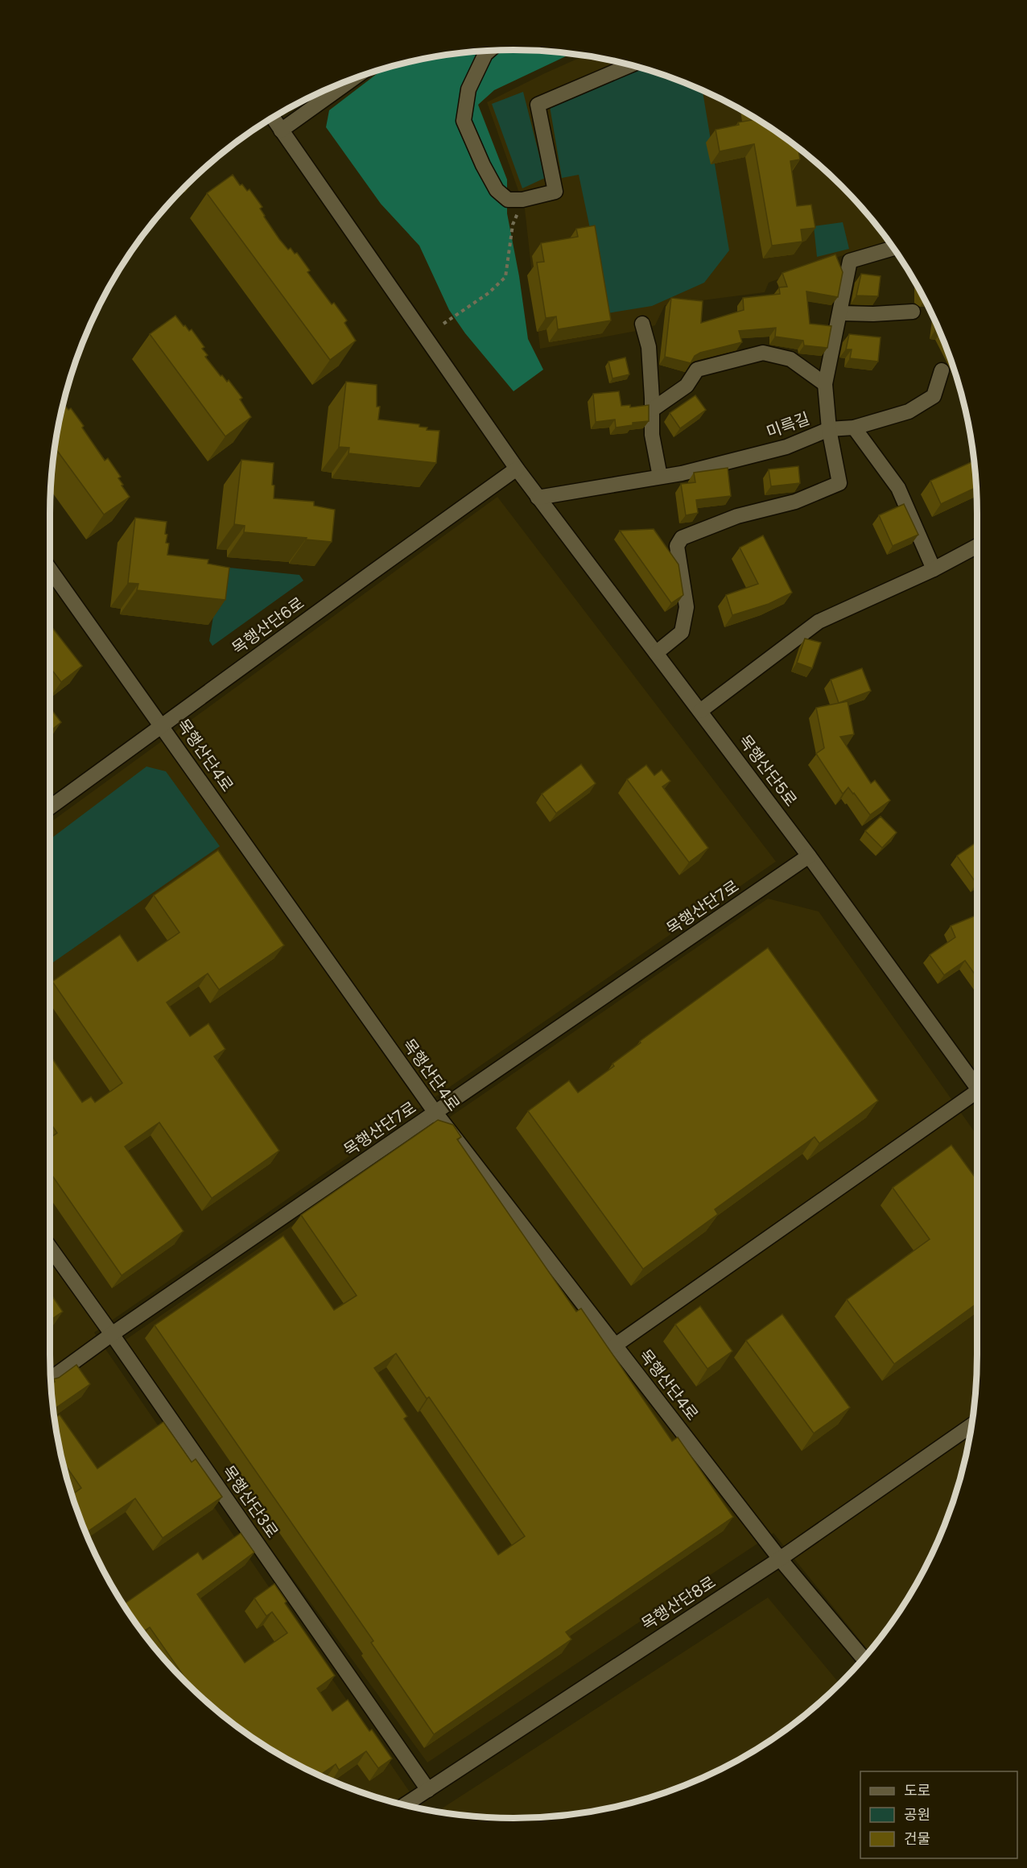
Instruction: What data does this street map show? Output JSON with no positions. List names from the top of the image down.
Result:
{
  "streets": {
    "street": [
      "미륵길",
      "목행산단6로",
      "목행산단4로",
      "목행산단5로",
      "목행산단7로",
      "목행산단3로",
      "목행산단8로"
    ]
  },
  "crossings": [
    ["미륵길", "목행산단5로"],
    ["목행산단6로", "목행산단4로"],
    ["목행산단6로", "목행산단5로"],
    ["목행산단4로", "목행산단7로"],
    ["목행산단4로", "목행산단8로"],
    ["목행산단5로", "목행산단7로"],
    ["목행산단7로", "목행산단3로"],
    ["목행산단3로", "목행산단8로"]
  ],
  "legend": ["도로", "공원", "건물"]
}
